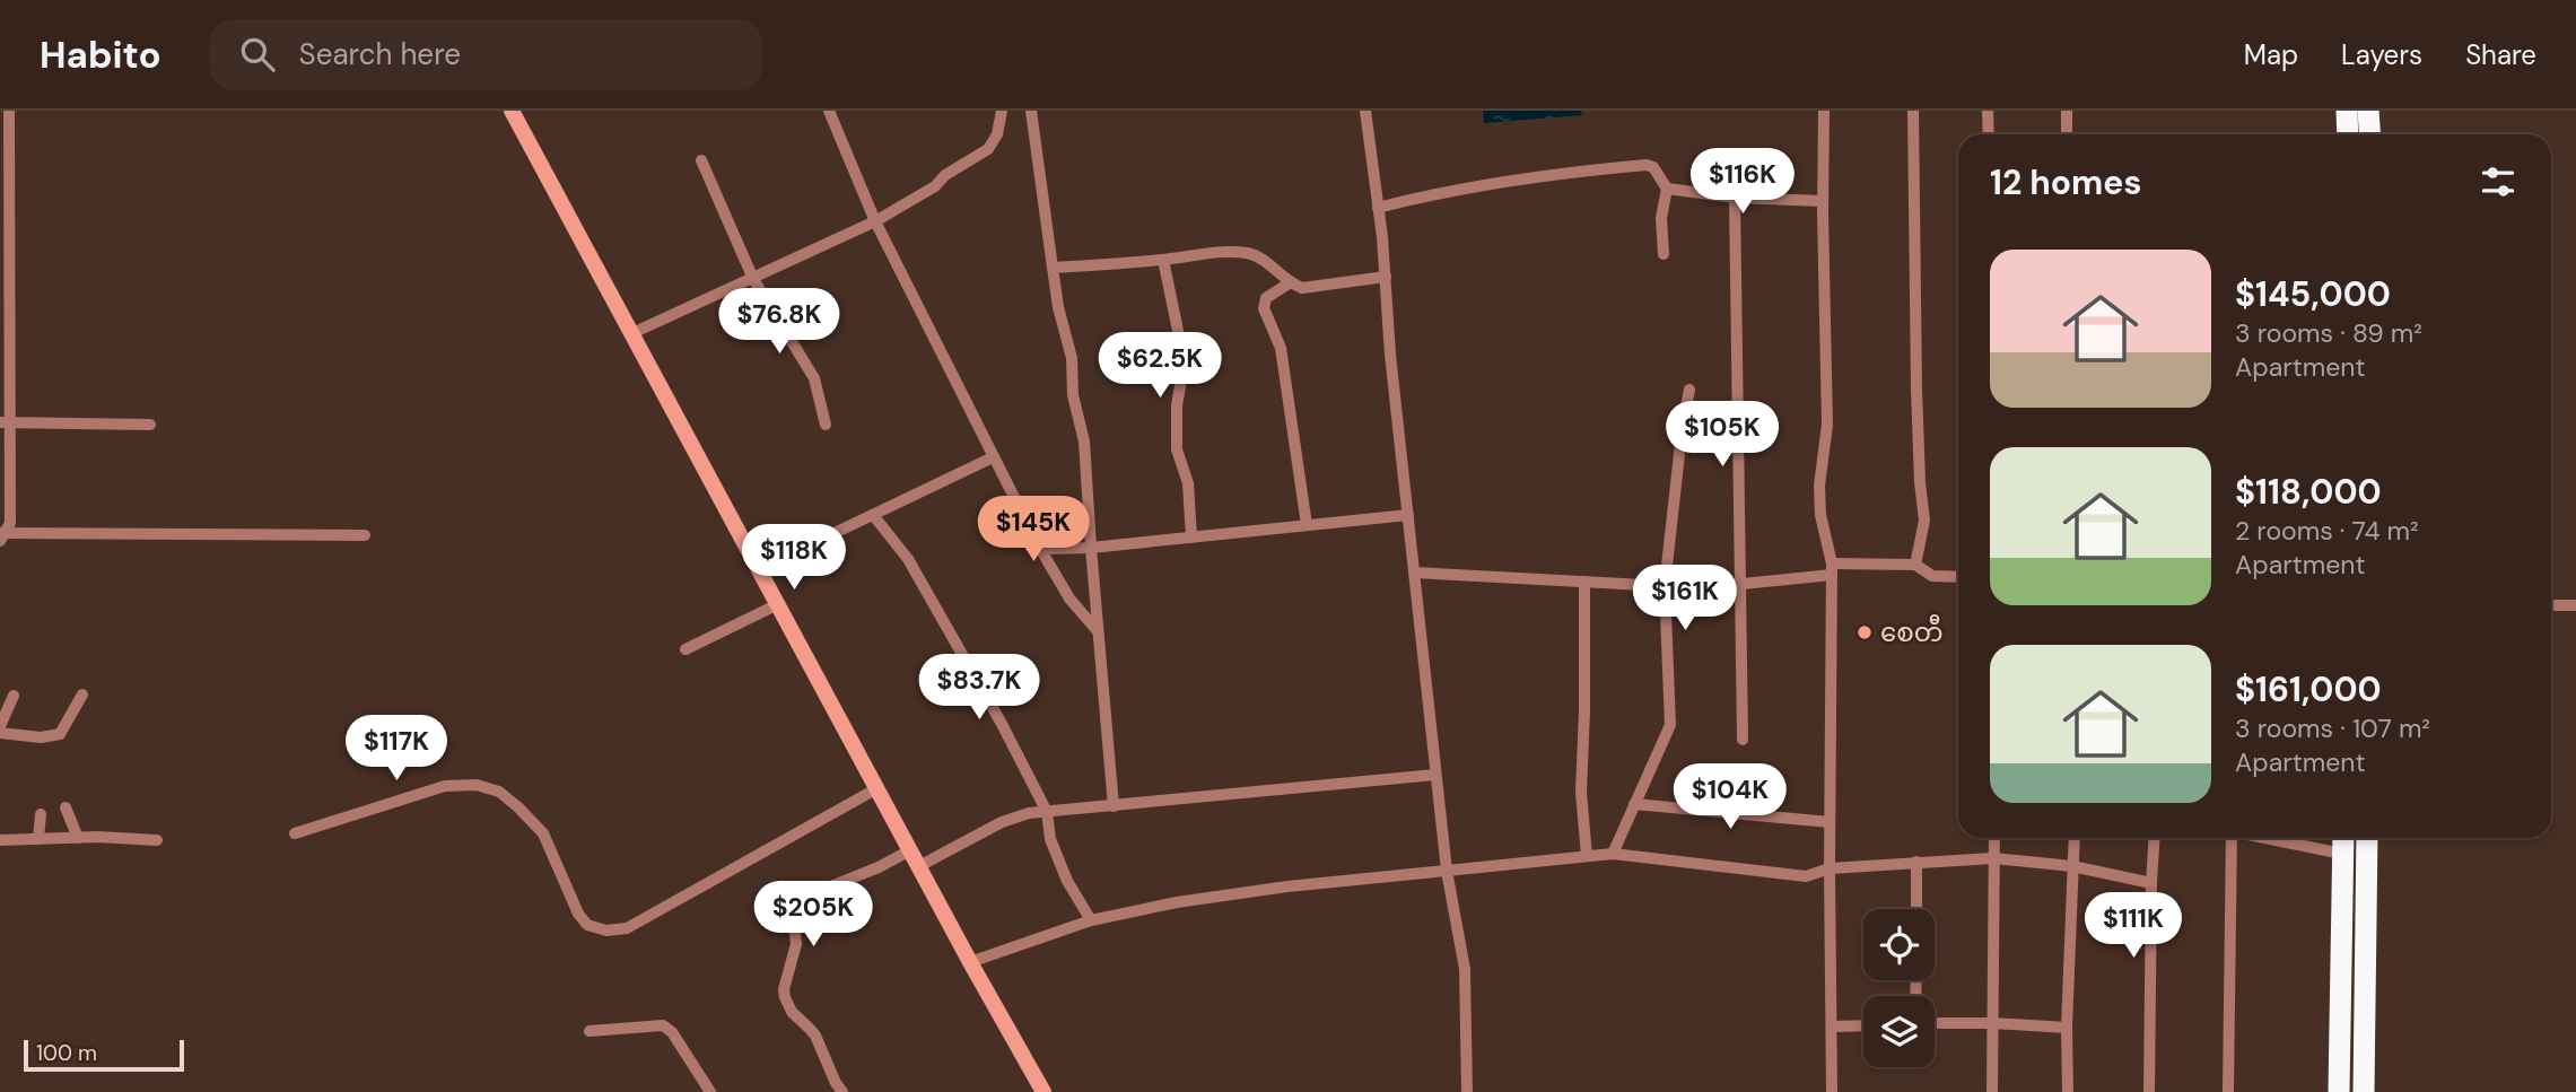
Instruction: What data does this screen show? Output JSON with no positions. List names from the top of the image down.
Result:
{
  "places": ["စေတီ"],
  "scale_bar": "100 m",
  "page": {
    "header": "Habito",
    "search": "Search here",
    "nav": ["Map", "Layers", "Share"],
    "heading": "12 homes",
    "price": [
      "$116K",
      "$76.8K",
      "$62.5K",
      "$105K",
      "$145K",
      "$118K",
      "$161K",
      "$83.7K",
      "$117K",
      "$104K",
      "$205K",
      "$111K"
    ],
    "list": [
      {
        "name": "$145,000",
        "note": "3 rooms · 89 m² · Apartment"
      },
      {
        "name": "$118,000",
        "note": "2 rooms · 74 m² · Apartment"
      },
      {
        "name": "$161,000",
        "note": "3 rooms · 107 m² · Apartment"
      }
    ],
    "scale": "100 m"
  }
}
